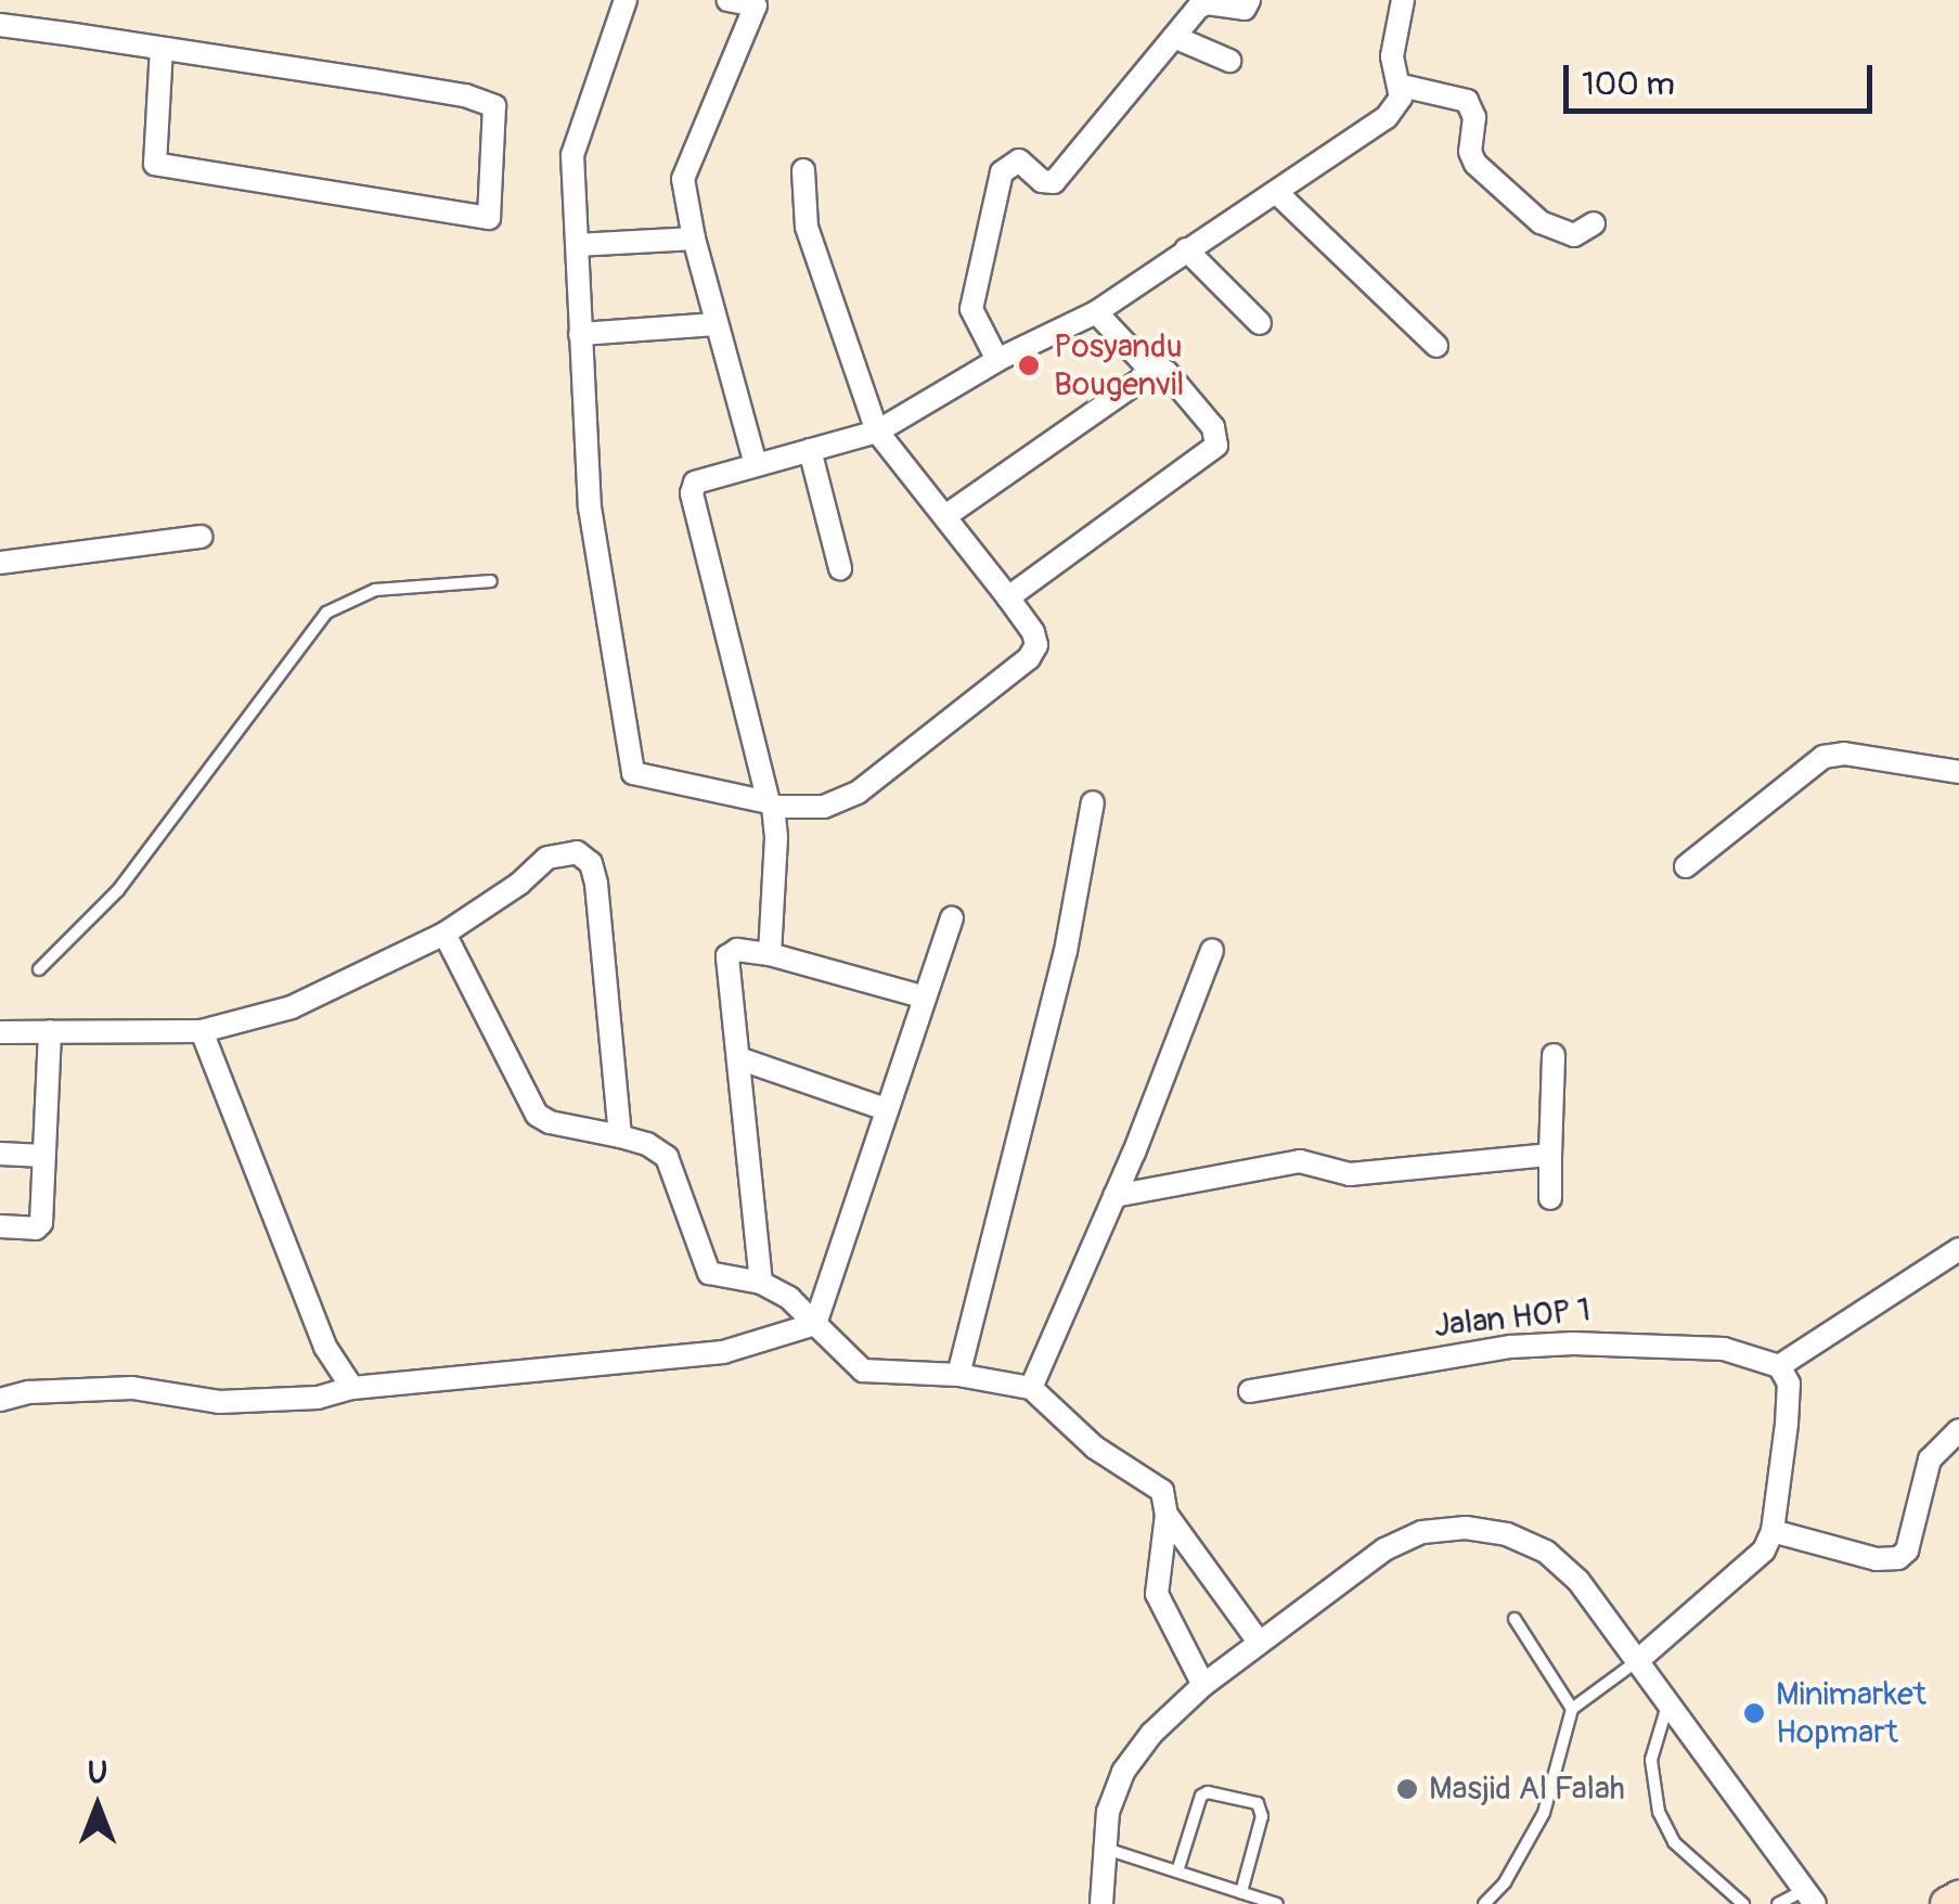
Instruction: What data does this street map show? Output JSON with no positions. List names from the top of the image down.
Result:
{
  "streets": {
    "street": ["Jalan HOP 1"]
  },
  "places": ["Posyandu Bougenvil", "Minimarket Hopmart", "Masjid Al Falah"],
  "scale_bar": "100 m",
  "north": "top"
}
